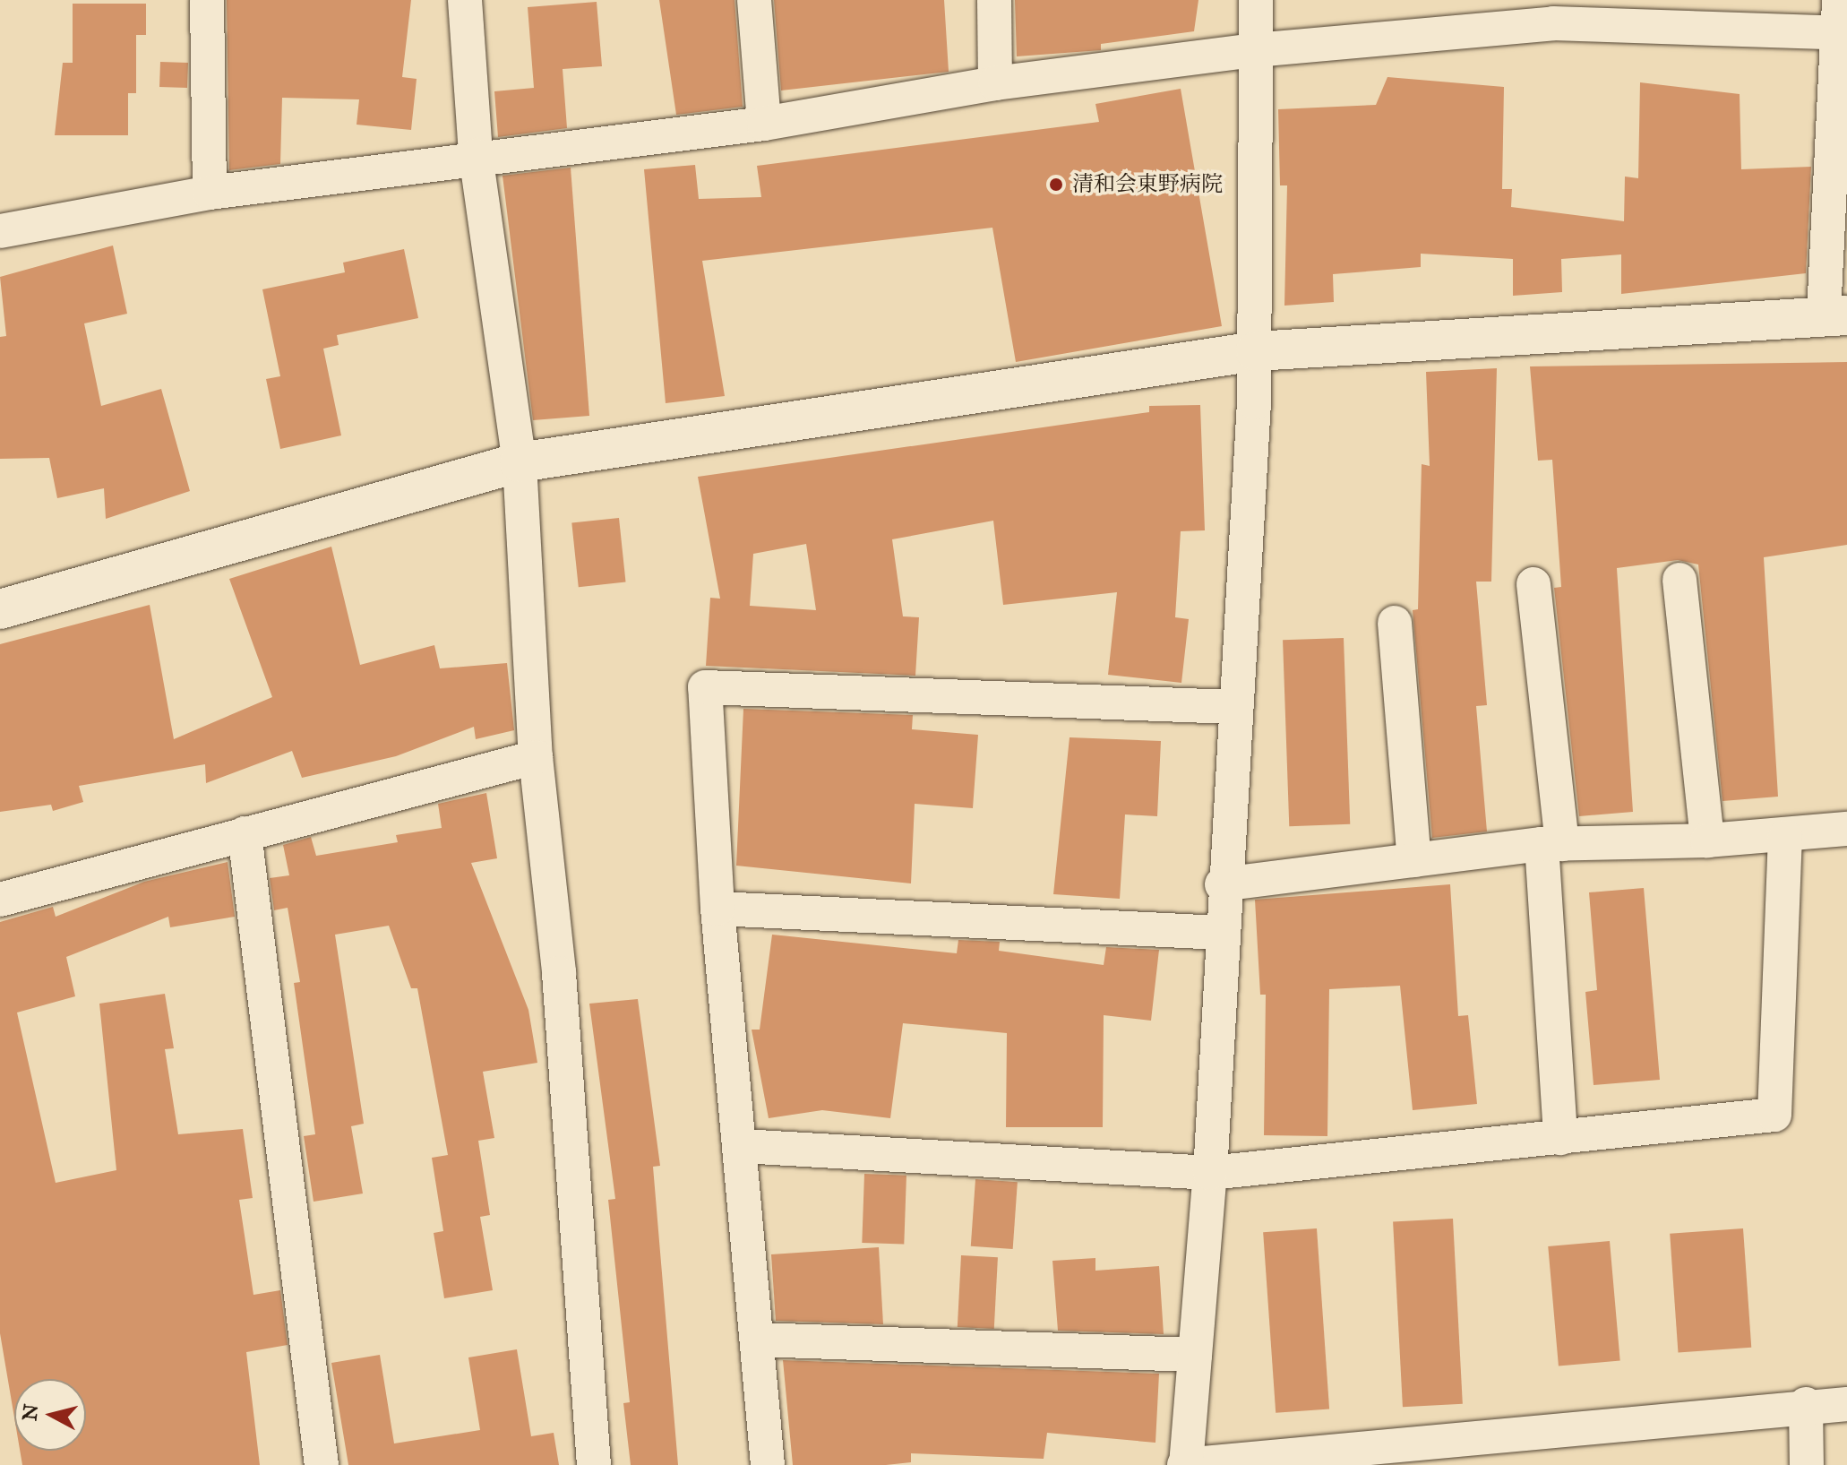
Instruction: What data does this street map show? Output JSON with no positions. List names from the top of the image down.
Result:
{
  "places": ["清和会東野病院"],
  "north": "left"
}
